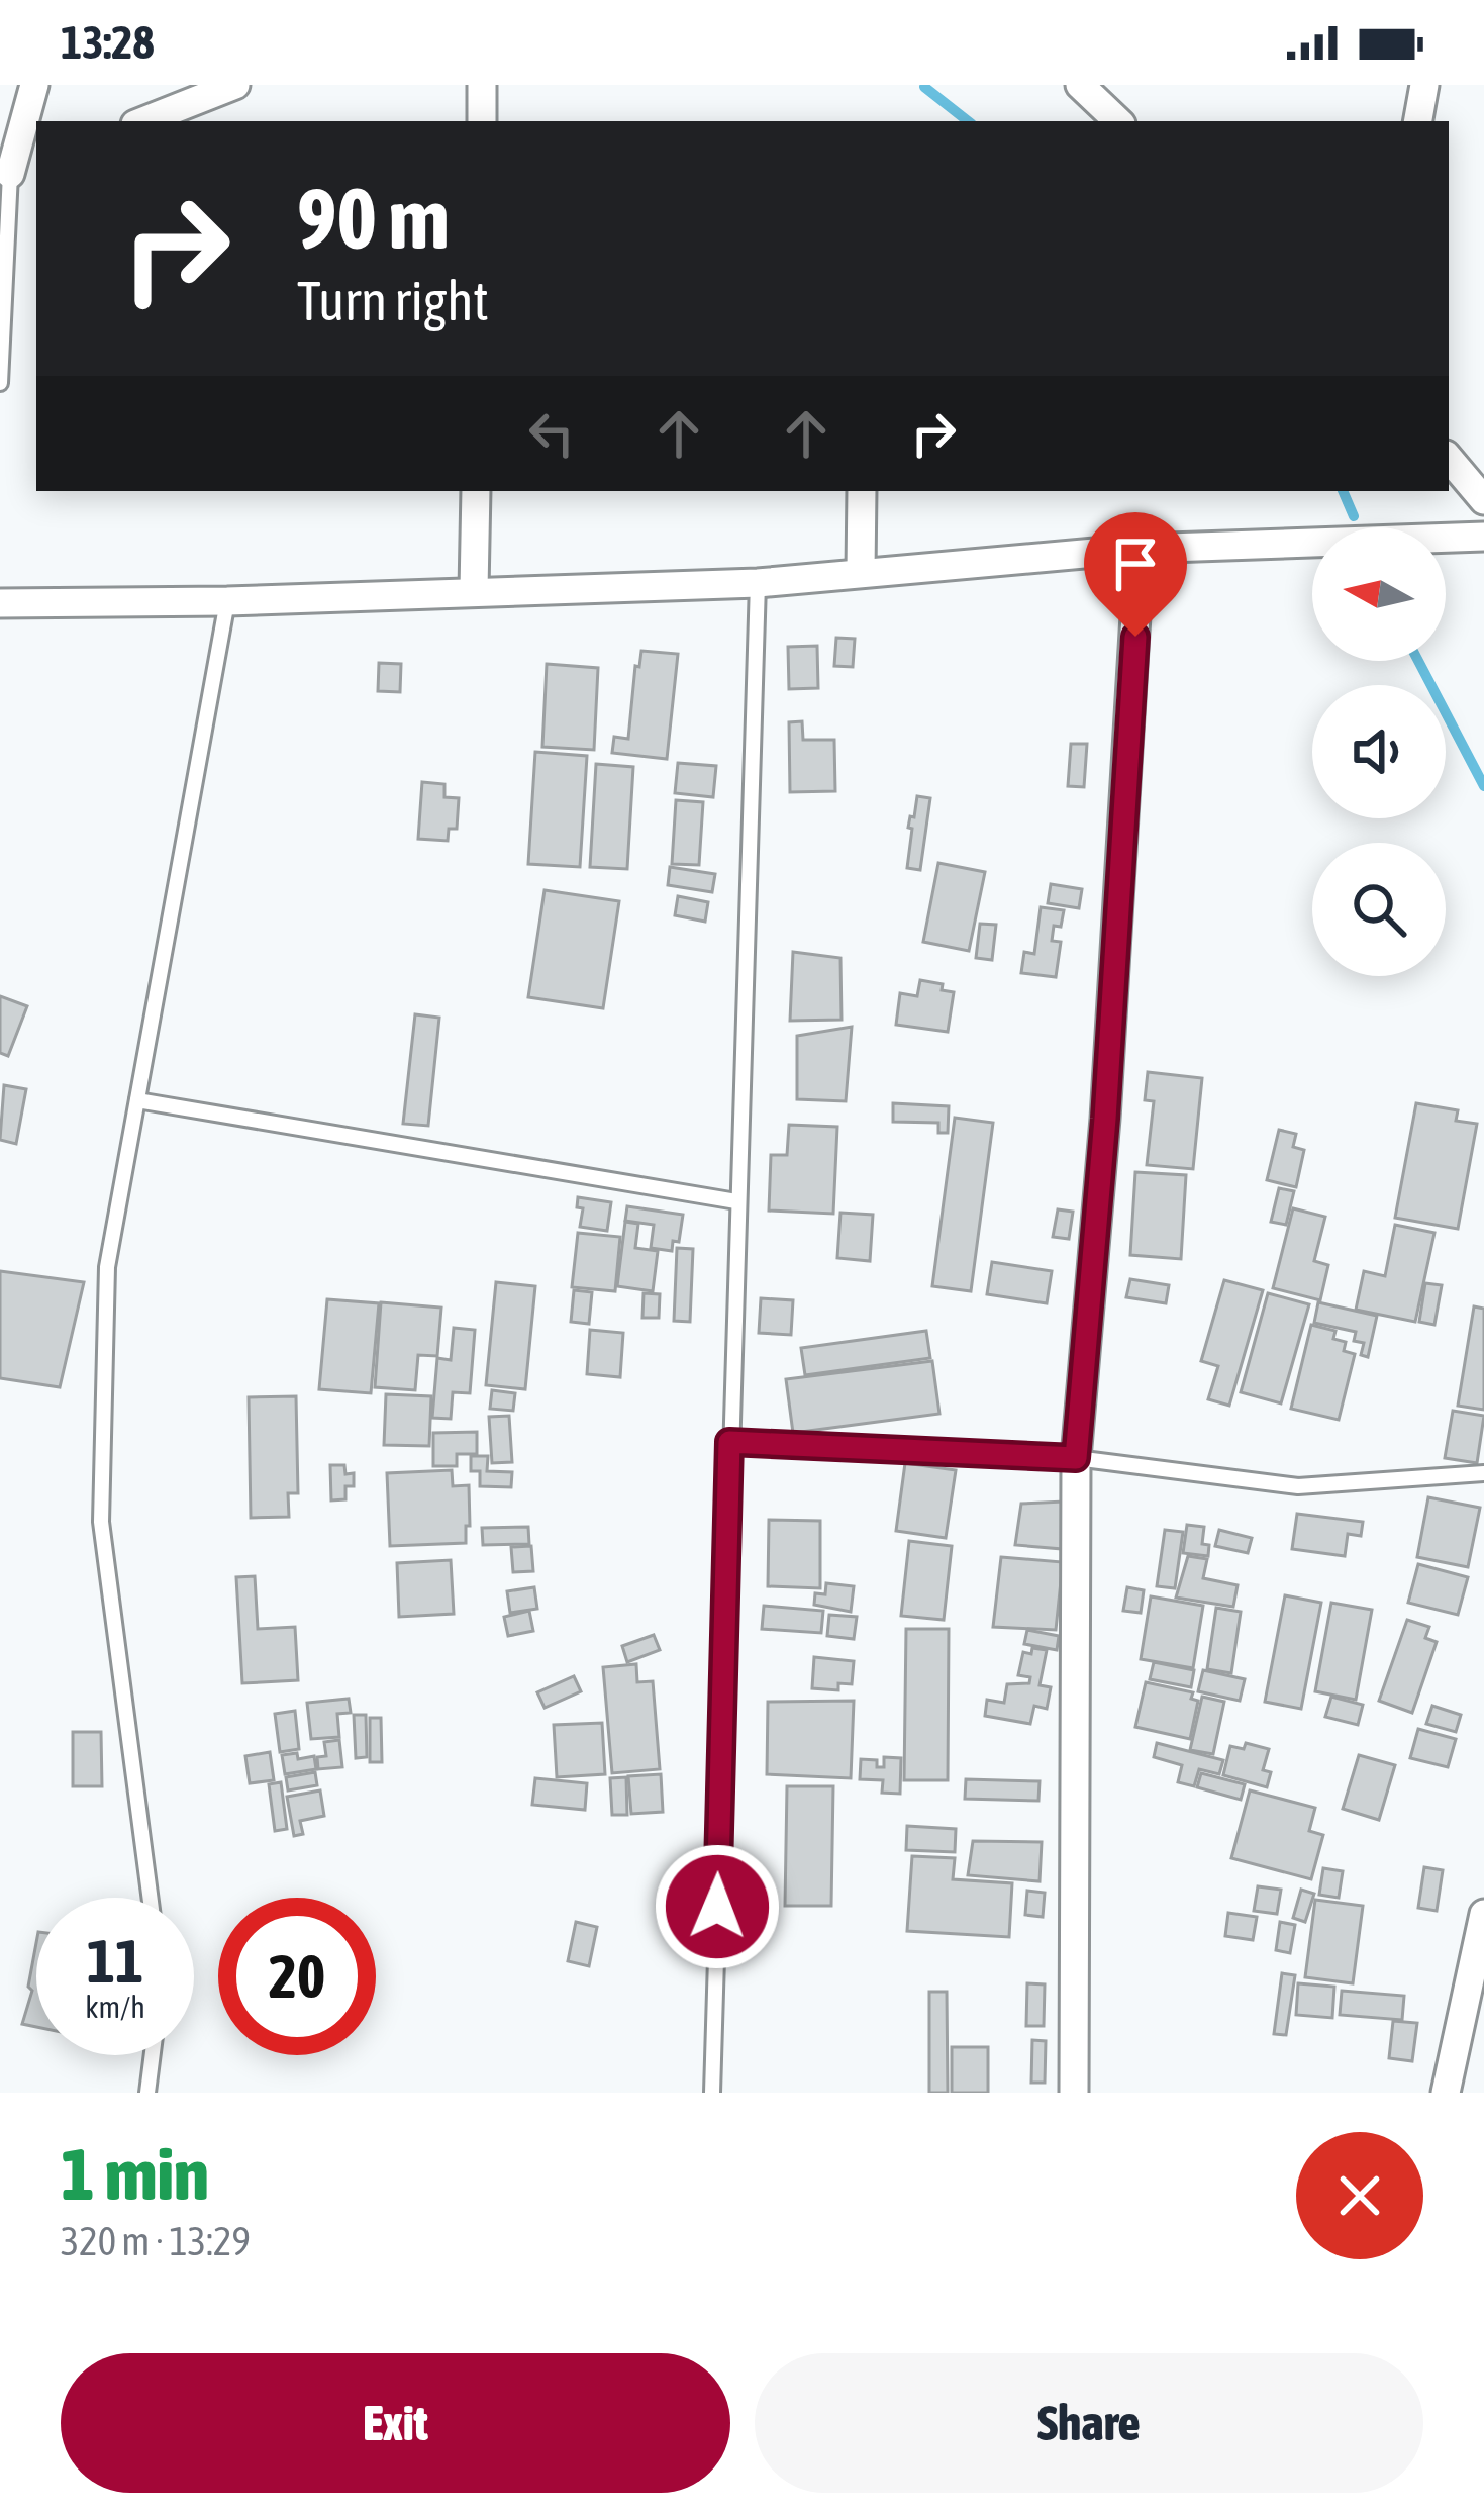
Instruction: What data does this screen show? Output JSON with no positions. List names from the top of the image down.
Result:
{
  "north": "left",
  "page": {
    "status": "13:28",
    "turn": ["90 m", "Turn right"],
    "speed": "11 km/h",
    "limit": "20",
    "heading": ["1 min", "320 m · 13:29"],
    "buttons": ["Exit", "Share"]
  }
}
